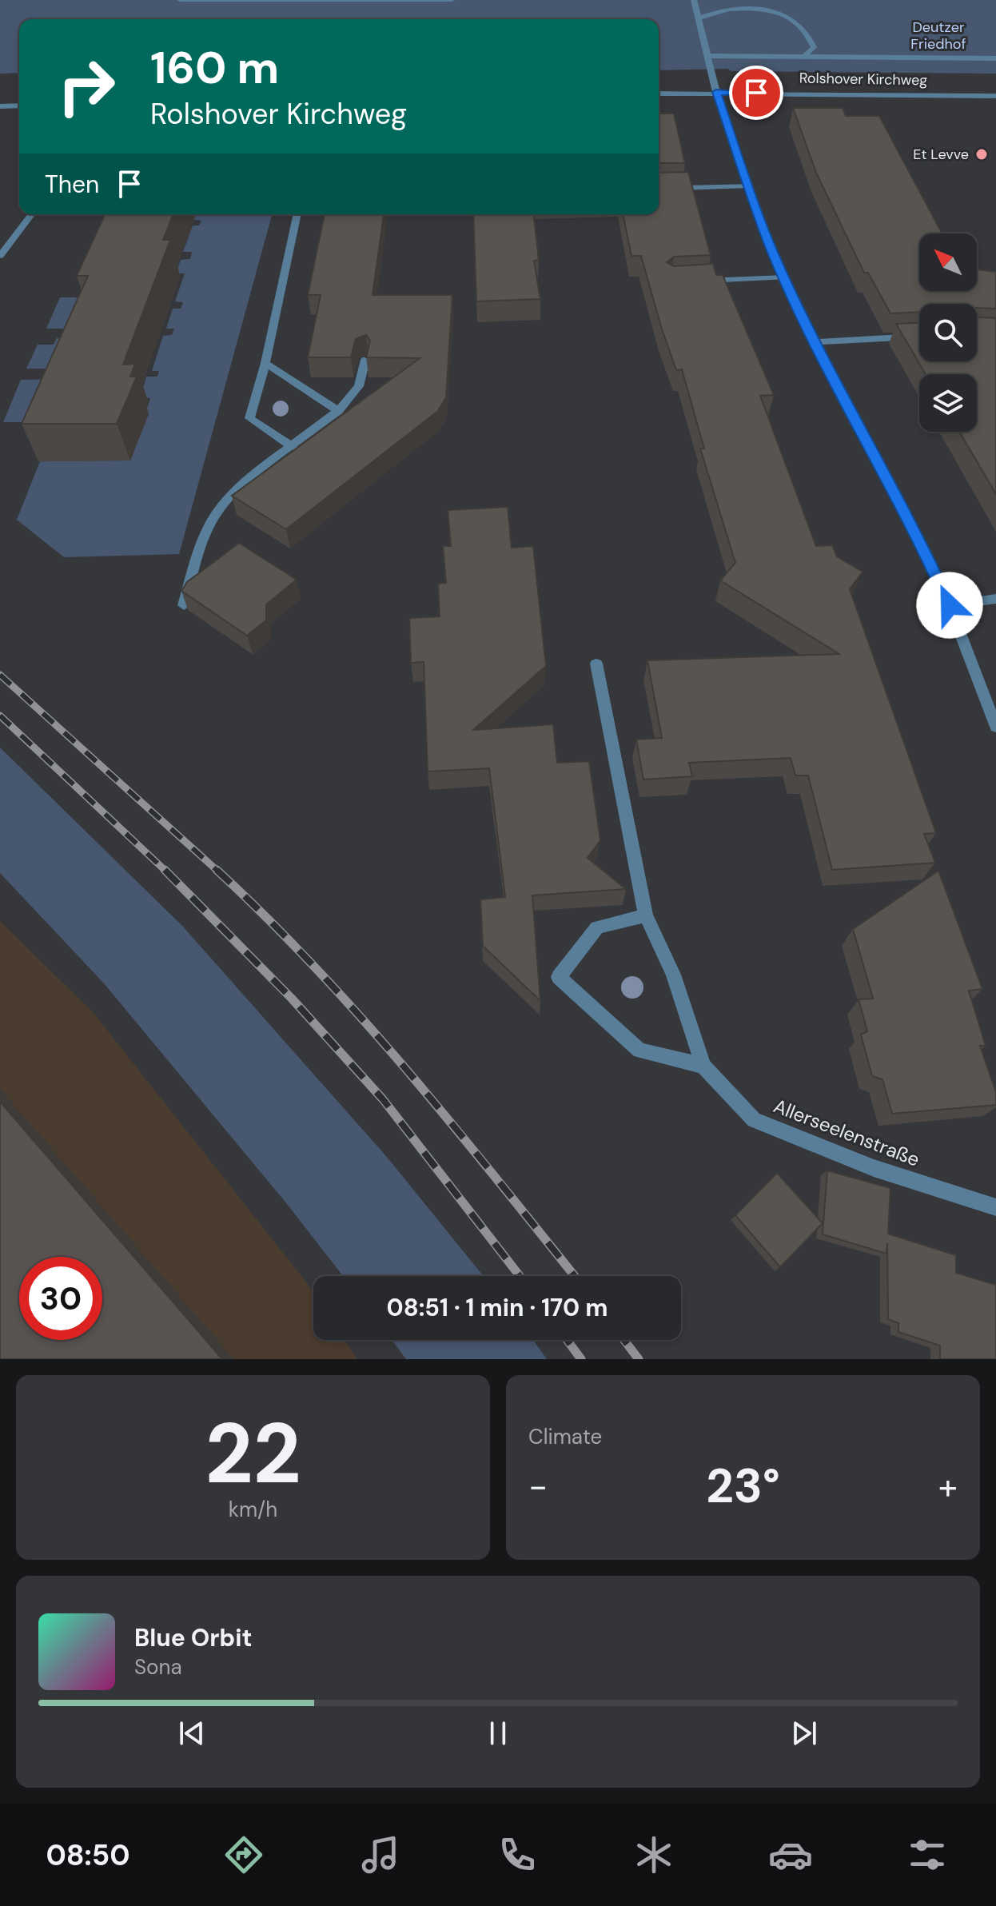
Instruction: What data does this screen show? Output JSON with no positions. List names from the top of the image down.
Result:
{
  "streets": {
    "street": ["Rolshover Kirchweg", "Allerseelenstraße"]
  },
  "parks": ["Deutzer Friedhof"],
  "places": ["Et Levve"],
  "north": "top left",
  "page": {
    "turn": ["160 m", "Rolshover Kirchweg"],
    "then": "Then",
    "limit": "30",
    "trip": "08:51 · 1 min · 170 m",
    "tile": [
      ["22", "km/h"],
      "Climate"
    ],
    "heat": ["−", "23°", "+"],
    "song": ["Blue Orbit", "Sona"],
    "tabs": "08:50"
  }
}
